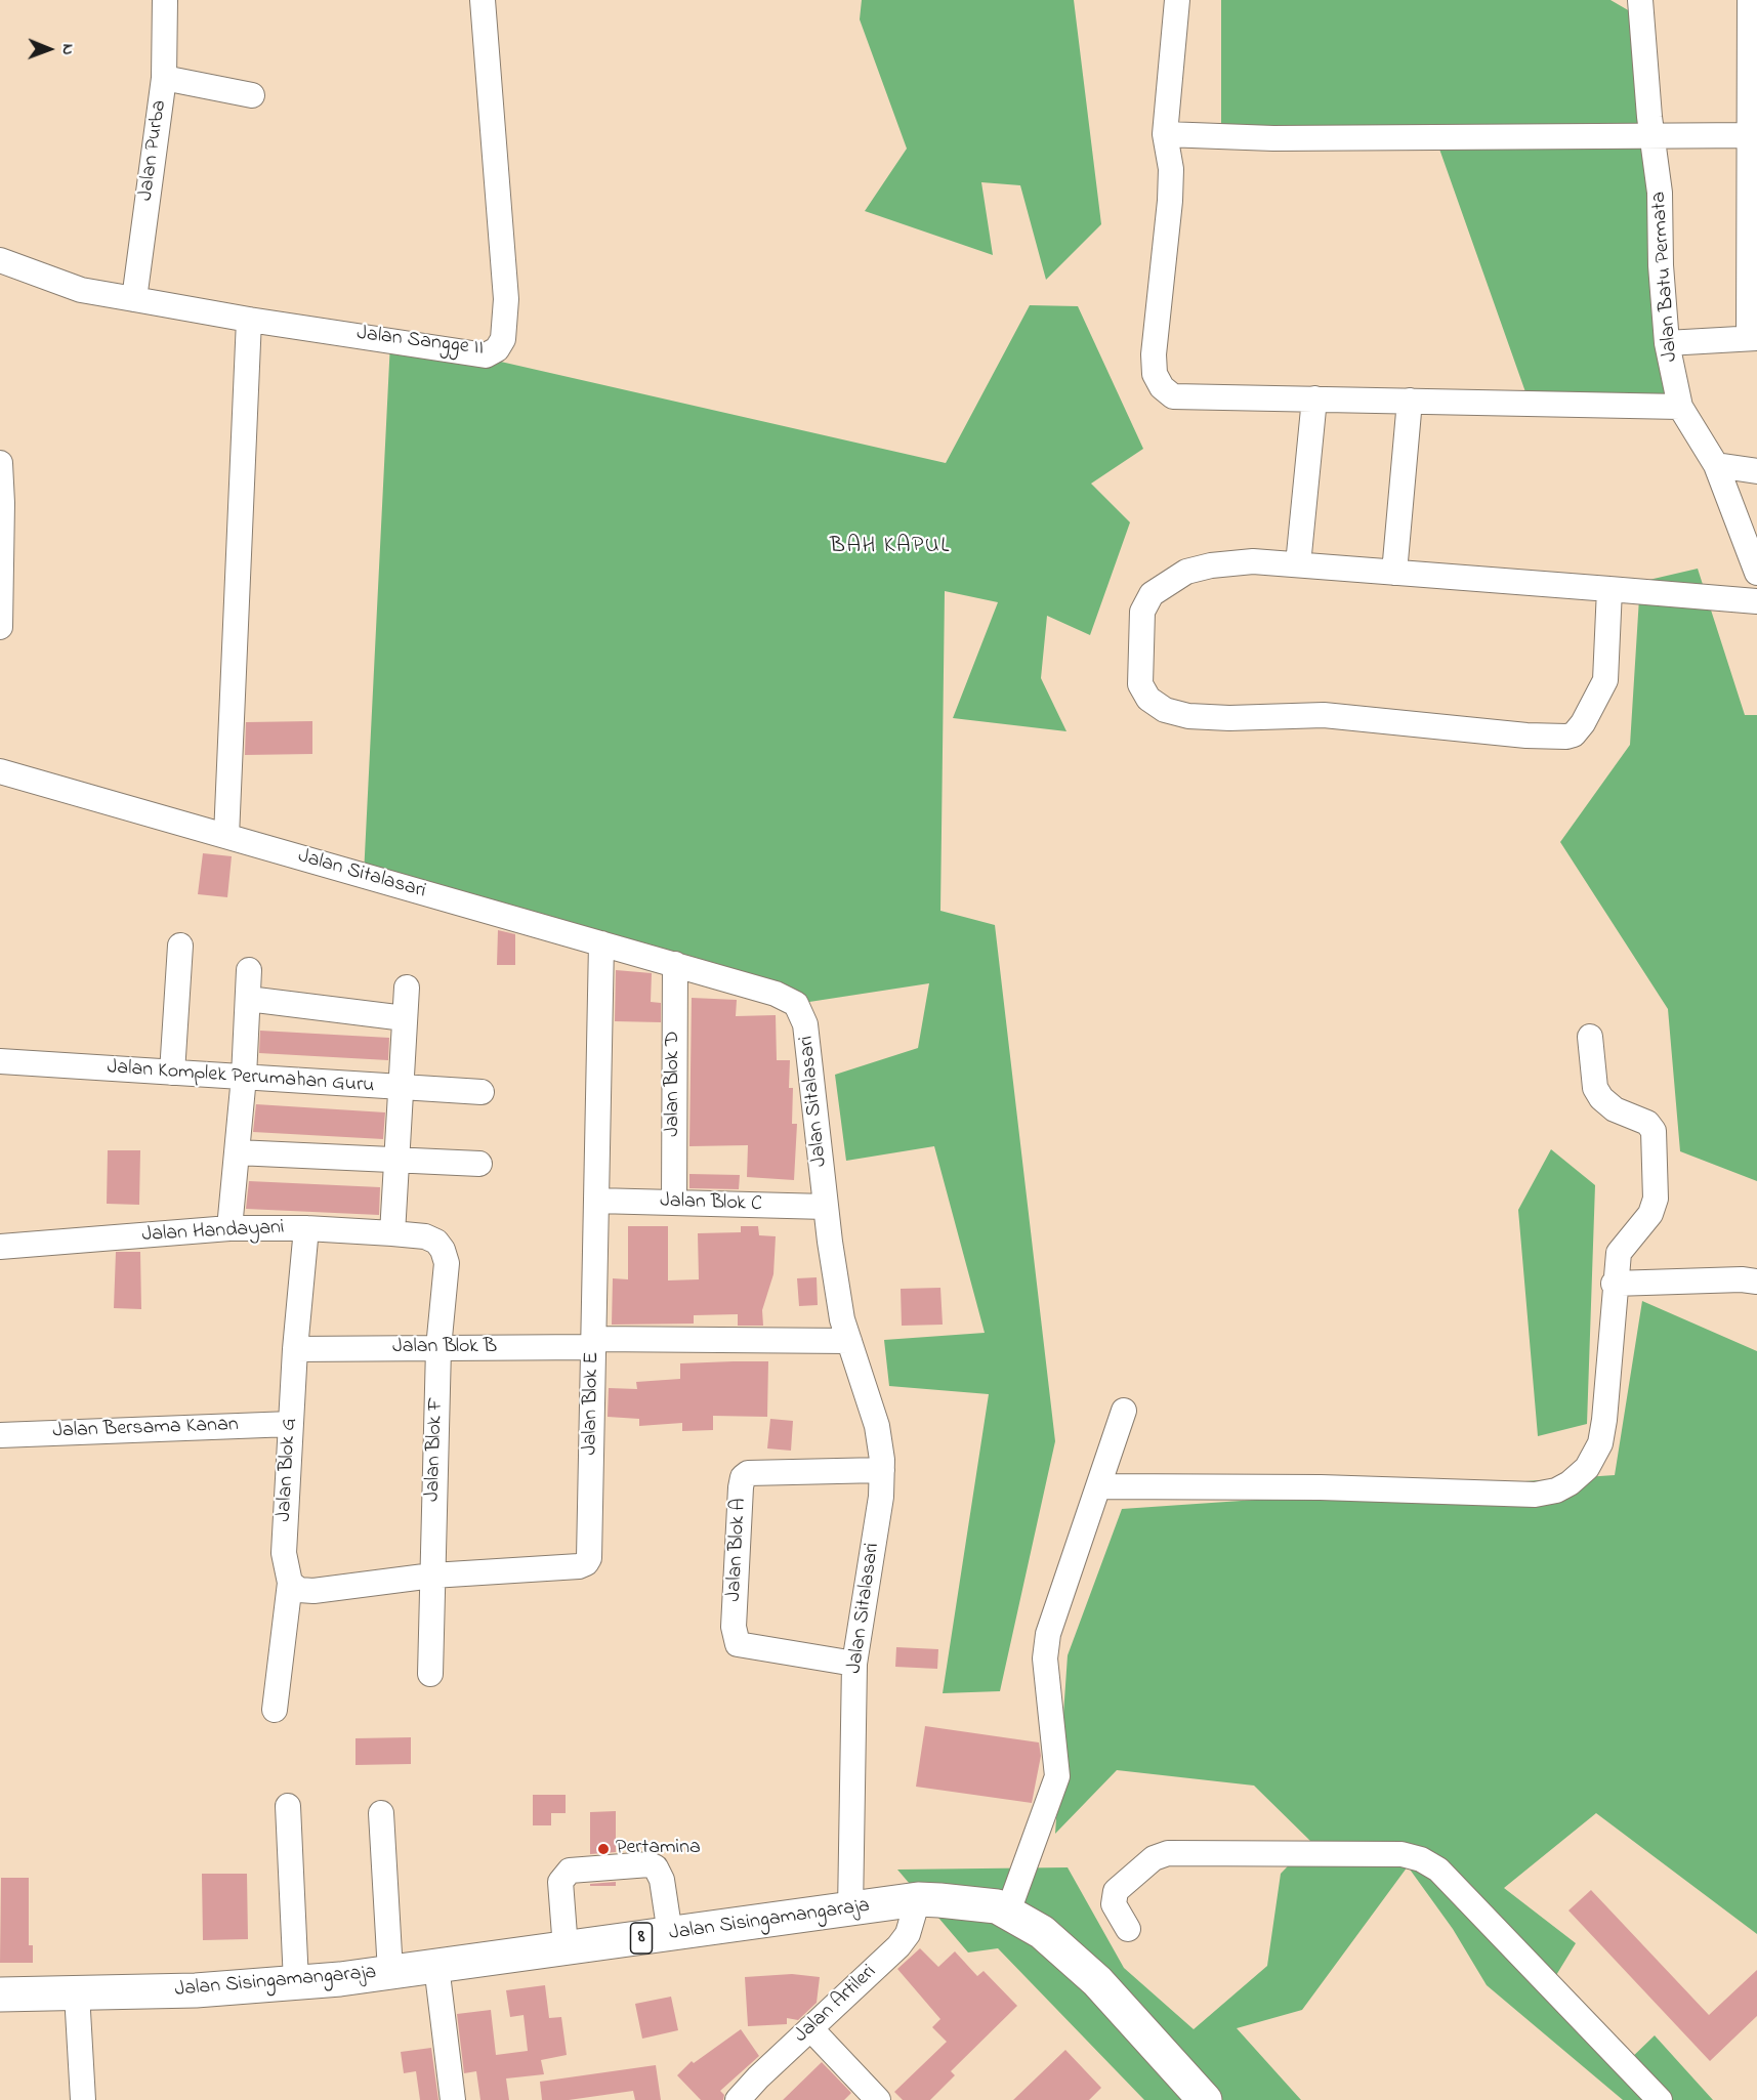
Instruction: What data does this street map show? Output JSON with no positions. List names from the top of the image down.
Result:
{
  "streets": {
    "highway": ["Jalan Sisingamangaraja", "8"],
    "street": [
      "Jalan Purba",
      "Jalan Batu Permata",
      "Jalan Sangge II",
      "Jalan Sitalasari",
      "Jalan Komplek Perumahan Guru",
      "Jalan Blok D",
      "Jalan Blok C",
      "Jalan Handayani",
      "Jalan Blok B",
      "Jalan Blok E",
      "Jalan Bersama Kanan",
      "Jalan Blok F",
      "Jalan Blok G",
      "Jalan Blok A",
      "Jalan Artileri"
    ]
  },
  "crossings": [
    ["Jalan Purba", "Jalan Sangge II"],
    ["Jalan Sitalasari", "Jalan Blok D"],
    ["Jalan Sitalasari", "Jalan Blok C"],
    ["Jalan Sitalasari", "Jalan Blok B"],
    ["Jalan Sitalasari", "Jalan Blok E"],
    ["Jalan Sitalasari", "Jalan Blok A"],
    ["Jalan Sitalasari", "Jalan Sisingamangaraja"],
    ["Jalan Blok D", "Jalan Blok C"],
    ["Jalan Blok C", "Jalan Blok E"],
    ["Jalan Handayani", "Jalan Blok F"],
    ["Jalan Handayani", "Jalan Blok G"],
    ["Jalan Blok B", "Jalan Blok E"],
    ["Jalan Blok B", "Jalan Blok F"],
    ["Jalan Blok B", "Jalan Blok G"],
    ["Jalan Blok E", "Jalan Blok F"],
    ["Jalan Blok E", "Jalan Blok G"],
    ["Jalan Bersama Kanan", "Jalan Blok G"],
    ["Jalan Sisingamangaraja", "Jalan Artileri"]
  ],
  "districts": ["BAH KAPUL"],
  "places": ["Pertamina"],
  "north": "right"
}
